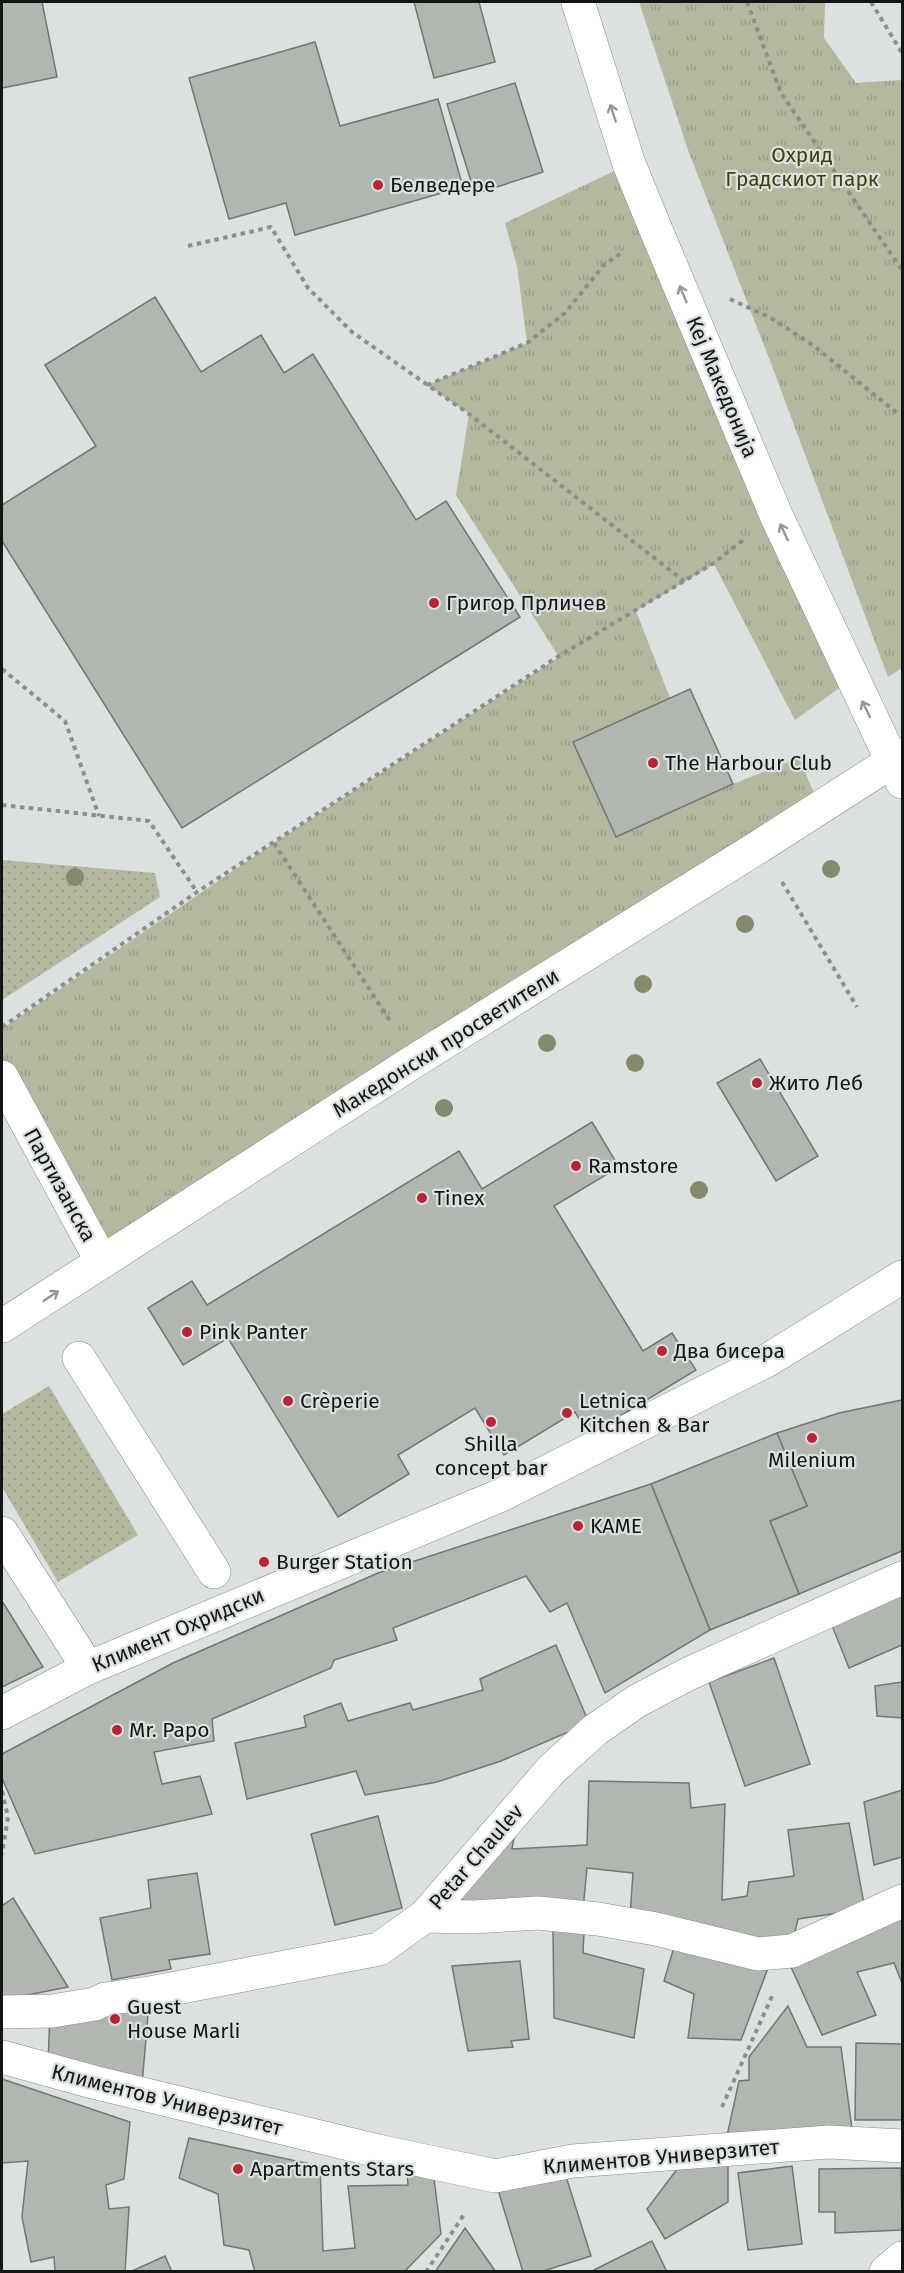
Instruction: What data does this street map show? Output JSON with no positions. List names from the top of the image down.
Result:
{
  "streets": {
    "street": [
      "Кеј Македонија",
      "Македонски просветители",
      "Партизанска",
      "Климент Охридски",
      "Petar Chaulev",
      "Климентов Универзитет"
    ]
  },
  "crossings": [
    ["Кеј Македонија", "Македонски просветители"],
    ["Македонски просветители", "Партизанска"]
  ],
  "one_way": ["Кеј Македонија"],
  "parks": ["Охрид Градскиот парк"],
  "places": [
    "Белведере",
    "Григор Прличев",
    "The Harbour Club",
    "Жито Леб",
    "Ramstore",
    "Tinex",
    "Pink Panter",
    "Два бисера",
    "Crèperie",
    "Letnica Kitchen & Bar",
    "Shilla concept bar",
    "Milenium",
    "KAME",
    "Burger Station",
    "Mr. Papo",
    "Guest House Marli",
    "Apartments Stars"
  ]
}
